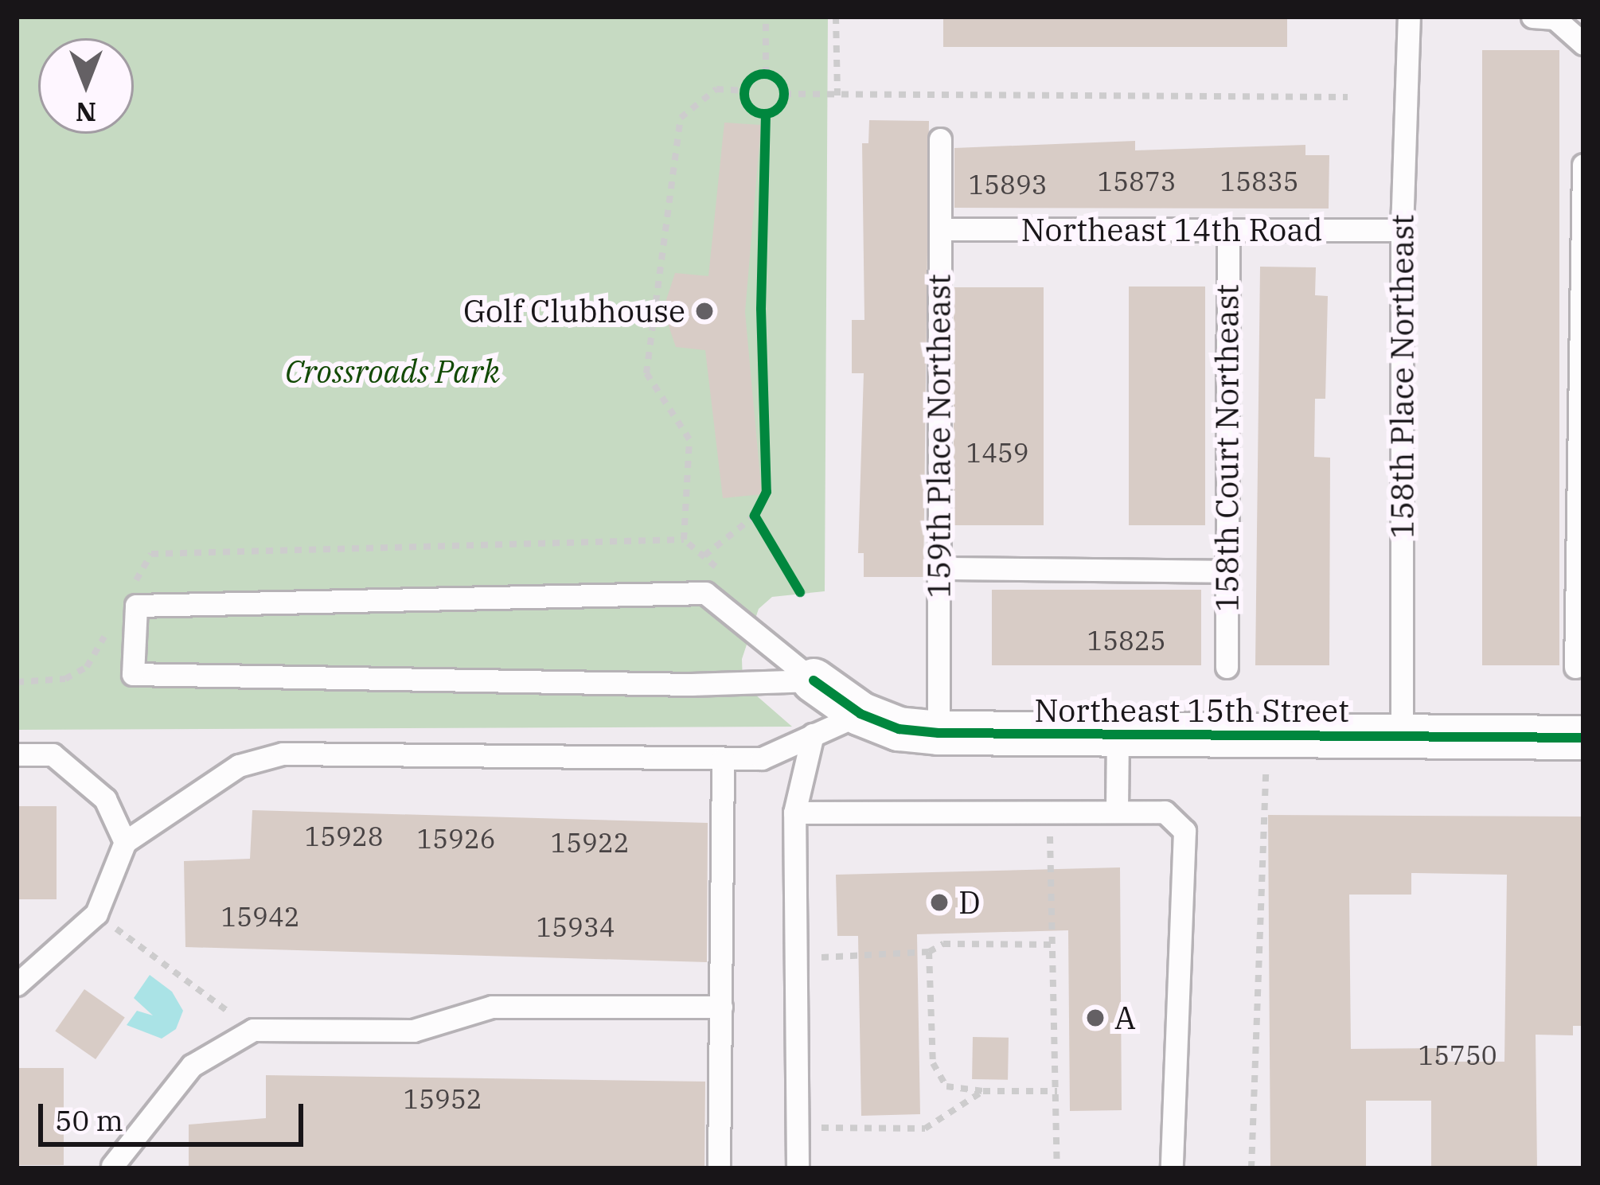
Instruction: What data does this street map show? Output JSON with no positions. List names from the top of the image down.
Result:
{
  "streets": {
    "street": ["Northeast 15th Street"],
    "lane": [
      "Northeast 14th Road",
      "158th Place Northeast",
      "159th Place Northeast",
      "158th Court Northeast"
    ]
  },
  "crossings": [
    ["Northeast 14th Road", "158th Place Northeast"],
    ["Northeast 14th Road", "159th Place Northeast"],
    ["Northeast 14th Road", "158th Court Northeast"],
    ["158th Place Northeast", "Northeast 15th Street"],
    ["159th Place Northeast", "Northeast 15th Street"]
  ],
  "parks": ["Crossroads Park"],
  "places": ["Golf Clubhouse", "D", "A"],
  "house_numbers": [
    "15873",
    "15835",
    "15893",
    "1459",
    "15825",
    "15928",
    "15926",
    "15922",
    "15942",
    "15934",
    "15750",
    "15952"
  ],
  "scale_bar": "50 m",
  "north": "bottom"
}
